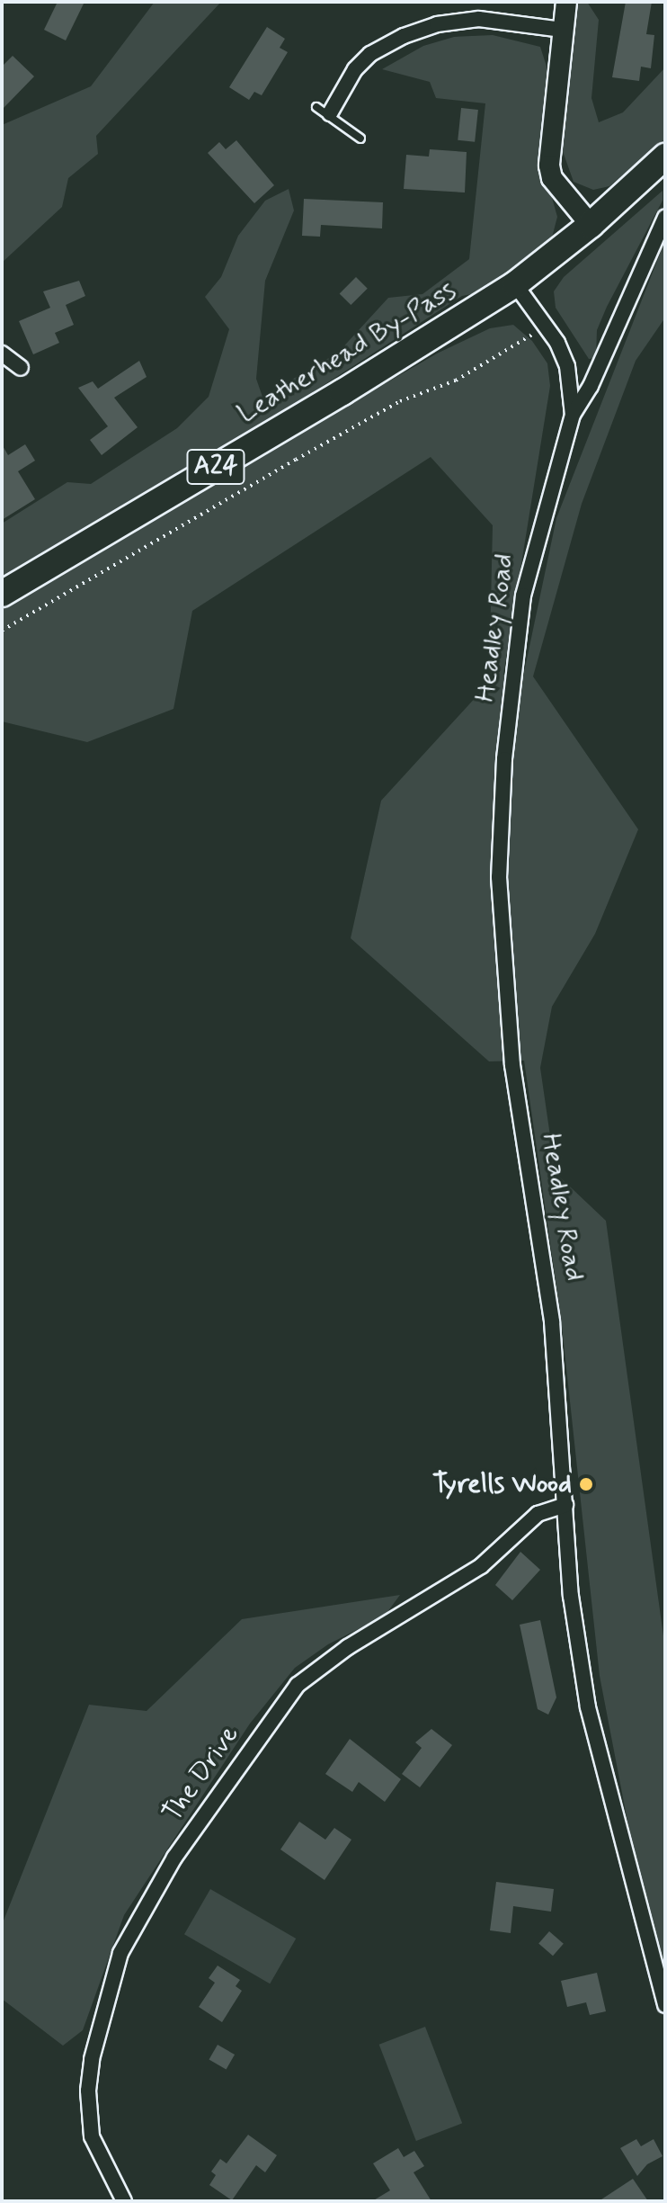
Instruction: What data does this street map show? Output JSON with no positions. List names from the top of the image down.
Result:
{
  "streets": {
    "highway": ["Leatherhead By-Pass", "A24"],
    "street": ["Headley Road", "The Drive"]
  },
  "crossings": [
    ["Leatherhead By-Pass", "Headley Road"],
    ["Headley Road", "The Drive"]
  ],
  "places": ["Tyrells Wood"]
}
